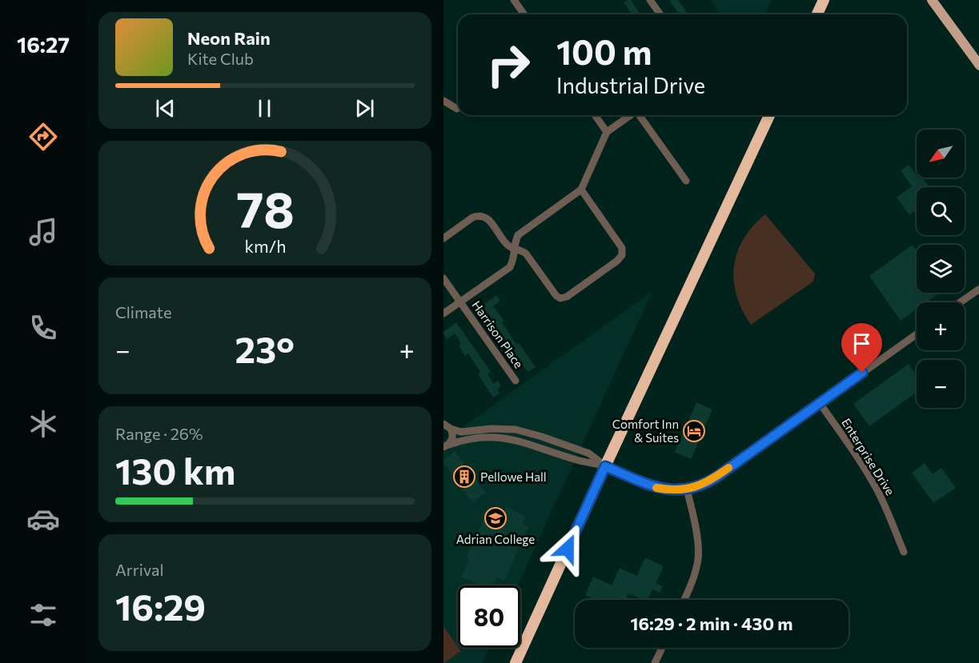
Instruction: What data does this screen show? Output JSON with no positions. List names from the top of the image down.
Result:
{
  "streets": {
    "street": ["Harrison Place", "Enterprise Drive"]
  },
  "places": {
    "hotel": ["Comfort Inn & Suites"],
    "building": ["Pellowe Hall"],
    "school or university": ["Adrian College"]
  },
  "north": "bottom left",
  "page": {
    "tabs": "16:27",
    "turn": ["100 m", "Industrial Drive"],
    "song": ["Neon Rain", "Kite Club"],
    "map_buttons": ["+", "−"],
    "tile": [
      "Climate",
      ["Range · 26%", "130 km"],
      ["Arrival", "16:29"]
    ],
    "heat": ["−", "23°", "+"],
    "limit": "80",
    "trip": "16:29 · 2 min · 430 m",
    "gauge": ["78", "km/h"]
  }
}
